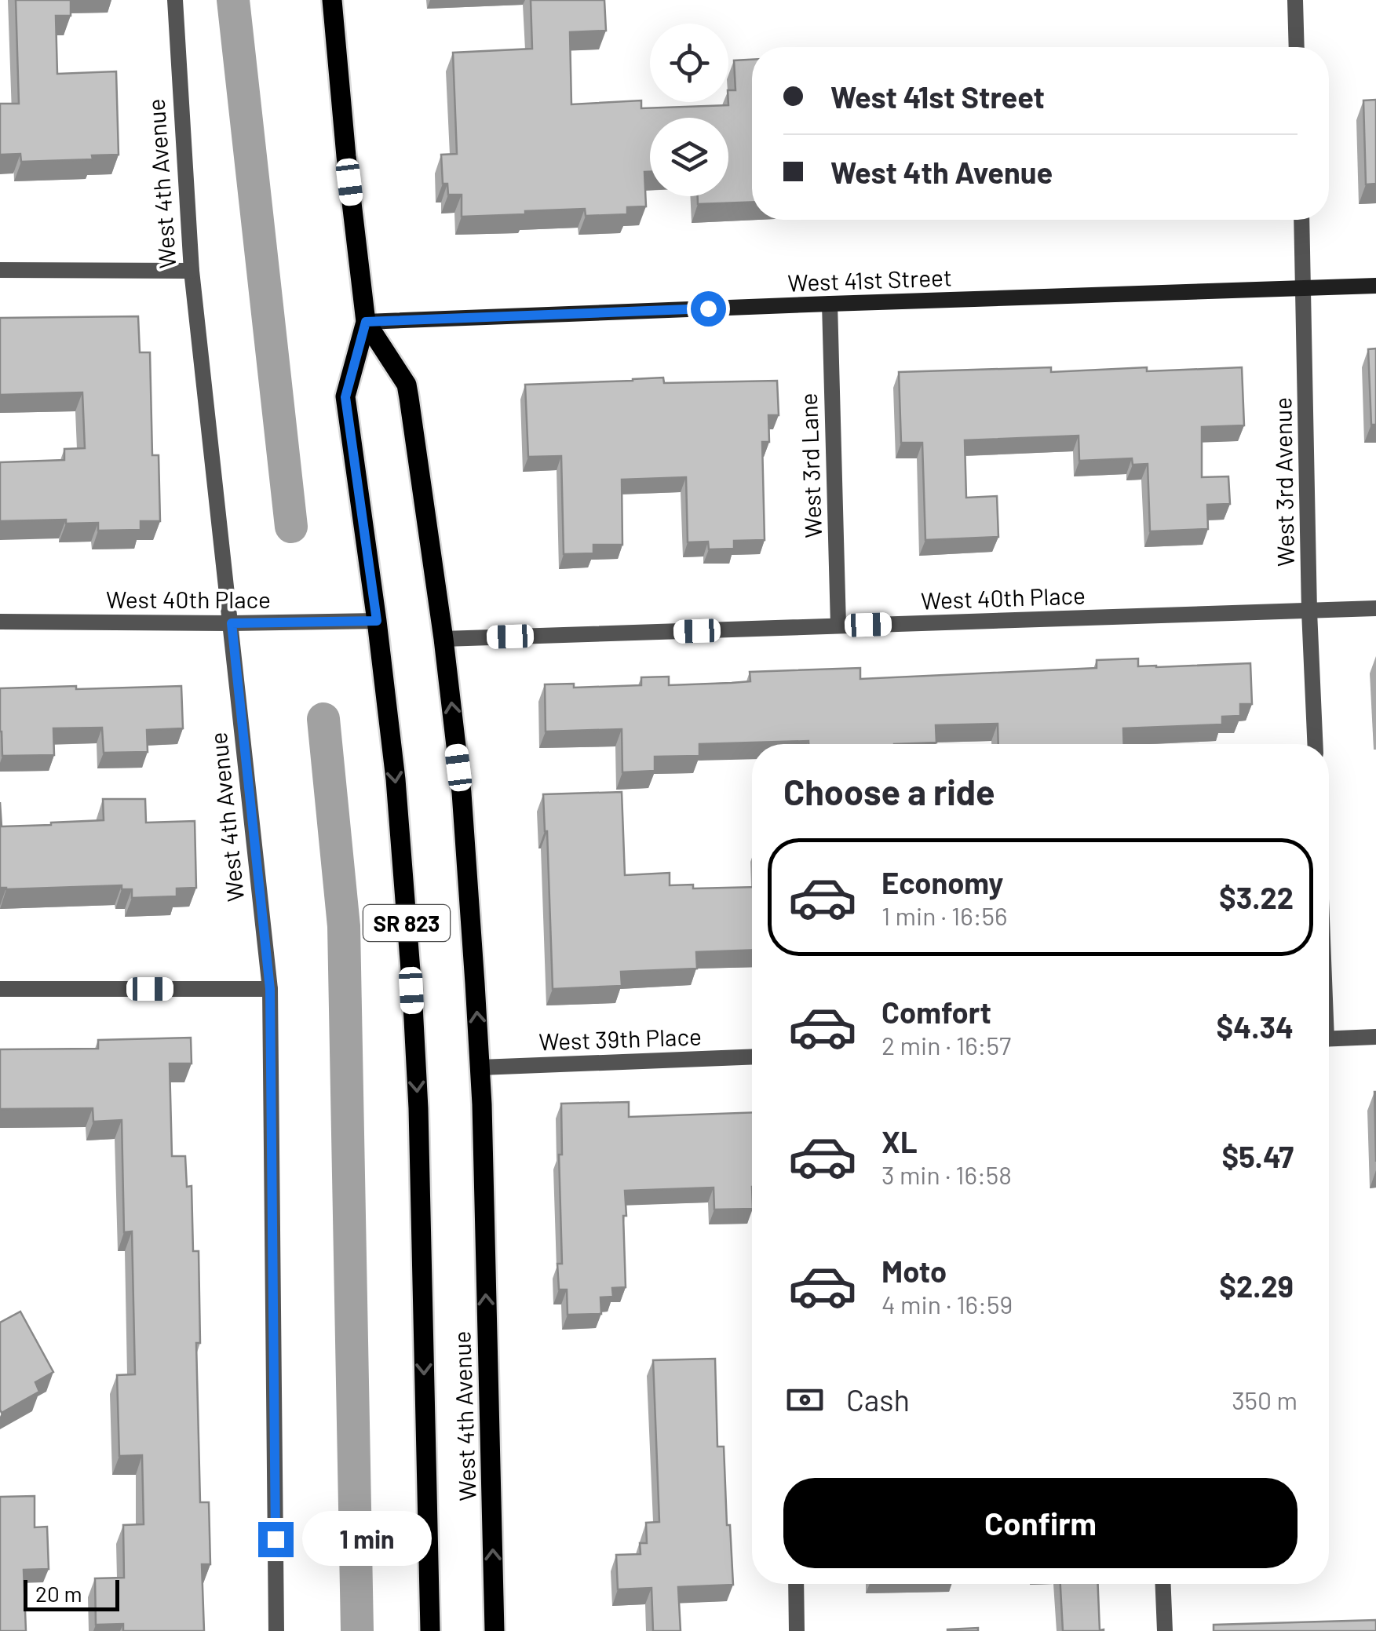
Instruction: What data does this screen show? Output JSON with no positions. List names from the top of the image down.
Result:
{
  "streets": {
    "main road": ["West 4th Avenue", "SR 823"],
    "street": [
      "West 41st Street",
      "West 3rd Lane",
      "West 3rd Avenue",
      "West 40th Place",
      "West 39th Place"
    ]
  },
  "crossings": [
    ["West 4th Avenue", "West 41st Street"],
    ["West 4th Avenue", "West 40th Place"],
    ["West 4th Avenue", "West 39th Place"],
    ["West 41st Street", "West 3rd Lane"],
    ["West 41st Street", "West 3rd Avenue"],
    ["West 3rd Lane", "West 40th Place"],
    ["West 3rd Avenue", "West 40th Place"]
  ],
  "scale_bar": "20 m",
  "page": {
    "banner": ["West 41st Street", "West 4th Avenue"],
    "heading": "Choose a ride",
    "list": [
      {
        "name": "Economy",
        "note": "1 min · 16:56",
        "value": "$3.22"
      },
      {
        "name": "Comfort",
        "note": "2 min · 16:57",
        "value": "$4.34"
      },
      {
        "name": "XL",
        "note": "3 min · 16:58",
        "value": "$5.47"
      },
      {
        "name": "Moto",
        "note": "4 min · 16:59",
        "value": "$2.29"
      }
    ],
    "pay": ["Cash", "350 m"],
    "buttons": "Confirm",
    "bubble": "1 min",
    "scale": "20 m"
  }
}
